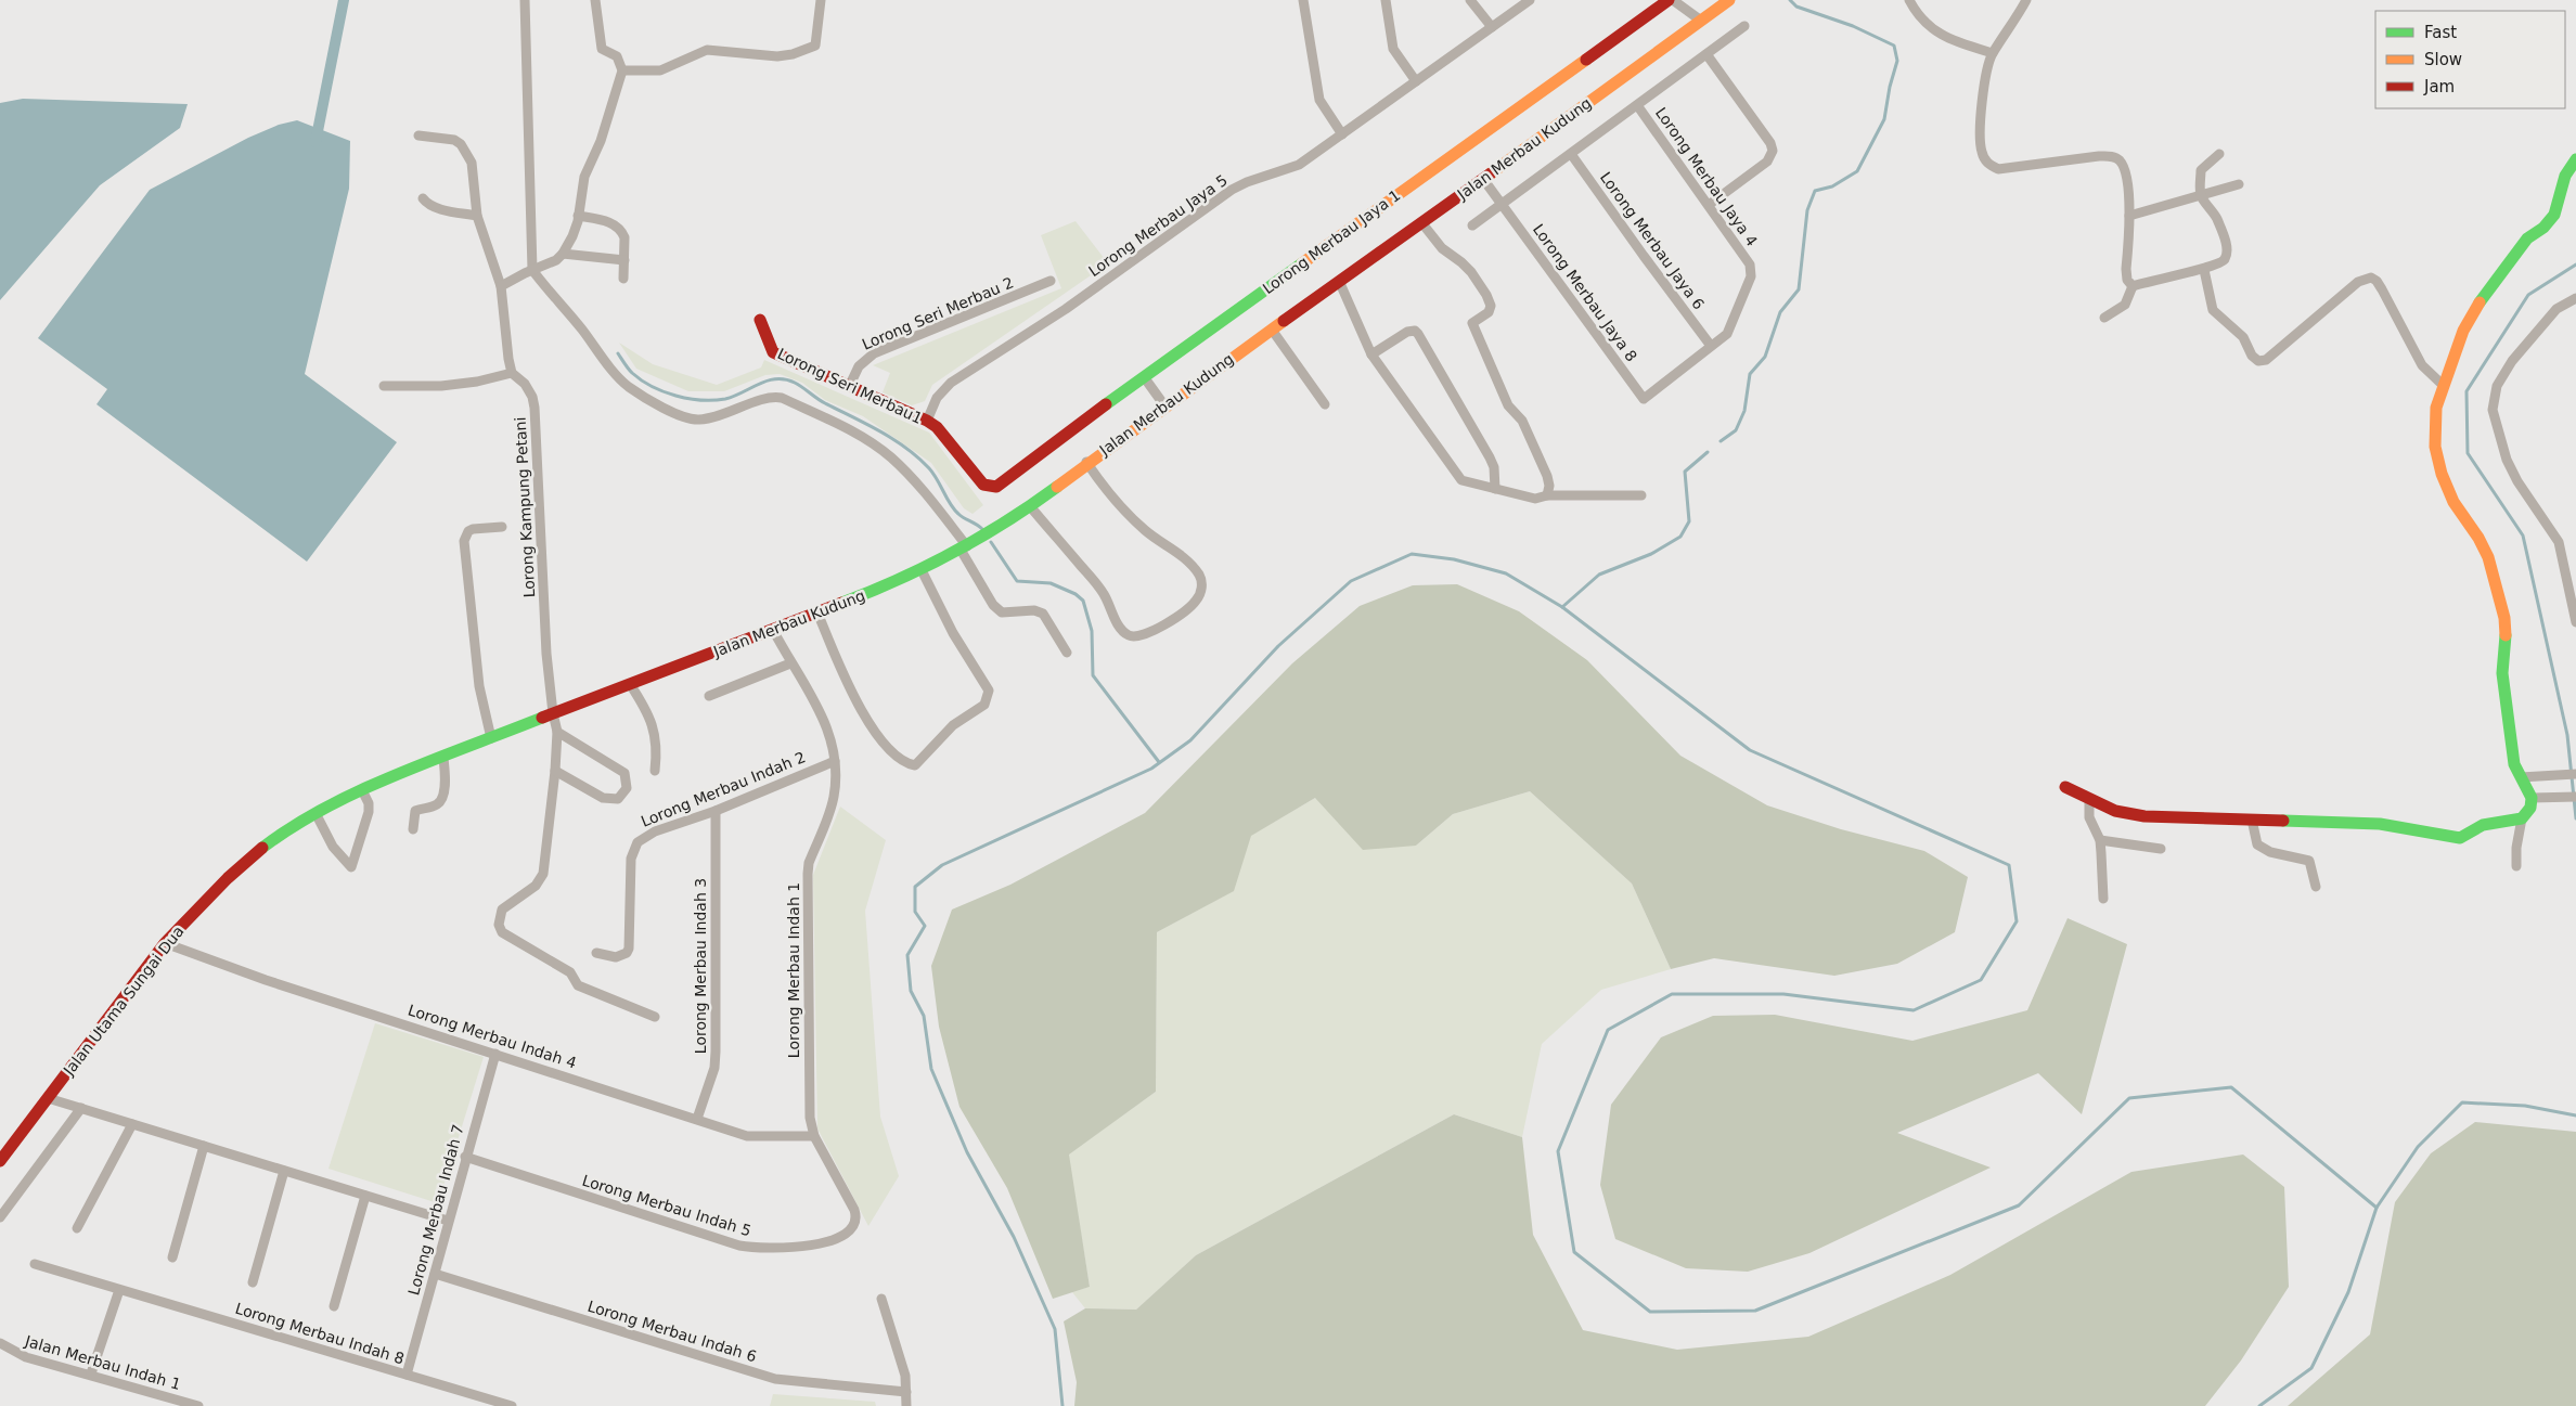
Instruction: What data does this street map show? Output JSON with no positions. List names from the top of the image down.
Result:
{
  "streets": {
    "street": [
      "Jalan Merbau Kudung",
      "Lorong Merbau Jaya 4",
      "Lorong Merbau Jaya 5",
      "Lorong Merbau Jaya 6",
      "Lorong Merbau Jaya 1",
      "Lorong Merbau Jaya 8",
      "Lorong Seri Merbau 2",
      "Lorong Seri Merbau1",
      "Lorong Kampung Petani",
      "Lorong Merbau Indah 2",
      "Lorong Merbau Indah 3",
      "Lorong Merbau Indah 1",
      "Jalan Utama Sungai Dua",
      "Lorong Merbau Indah 4",
      "Lorong Merbau Indah 5",
      "Lorong Merbau Indah 7",
      "Lorong Merbau Indah 6",
      "Lorong Merbau Indah 8",
      "Jalan Merbau Indah 1"
    ]
  },
  "crossings": [
    ["Jalan Merbau Kudung", "Lorong Merbau Jaya 8"],
    ["Jalan Merbau Kudung", "Lorong Kampung Petani"],
    ["Jalan Merbau Kudung", "Lorong Merbau Indah 1"],
    ["Jalan Merbau Kudung", "Jalan Utama Sungai Dua"],
    ["Lorong Merbau Jaya 4", "Lorong Merbau Jaya 6"],
    ["Lorong Merbau Jaya 4", "Lorong Merbau Jaya 8"],
    ["Lorong Merbau Jaya 5", "Lorong Seri Merbau1"],
    ["Lorong Merbau Jaya 6", "Lorong Merbau Jaya 8"],
    ["Lorong Merbau Jaya 1", "Lorong Seri Merbau1"],
    ["Lorong Seri Merbau 2", "Lorong Seri Merbau1"],
    ["Lorong Kampung Petani", "Jalan Utama Sungai Dua"],
    ["Lorong Merbau Indah 2", "Lorong Merbau Indah 3"],
    ["Lorong Merbau Indah 2", "Lorong Merbau Indah 1"],
    ["Lorong Merbau Indah 3", "Lorong Merbau Indah 4"],
    ["Lorong Merbau Indah 1", "Lorong Merbau Indah 4"],
    ["Lorong Merbau Indah 1", "Lorong Merbau Indah 5"],
    ["Jalan Utama Sungai Dua", "Lorong Merbau Indah 4"],
    ["Lorong Merbau Indah 4", "Lorong Merbau Indah 7"],
    ["Lorong Merbau Indah 5", "Lorong Merbau Indah 7"],
    ["Lorong Merbau Indah 7", "Lorong Merbau Indah 6"],
    ["Lorong Merbau Indah 7", "Lorong Merbau Indah 8"]
  ],
  "legend": ["Fast", "Slow", "Jam"]
}
